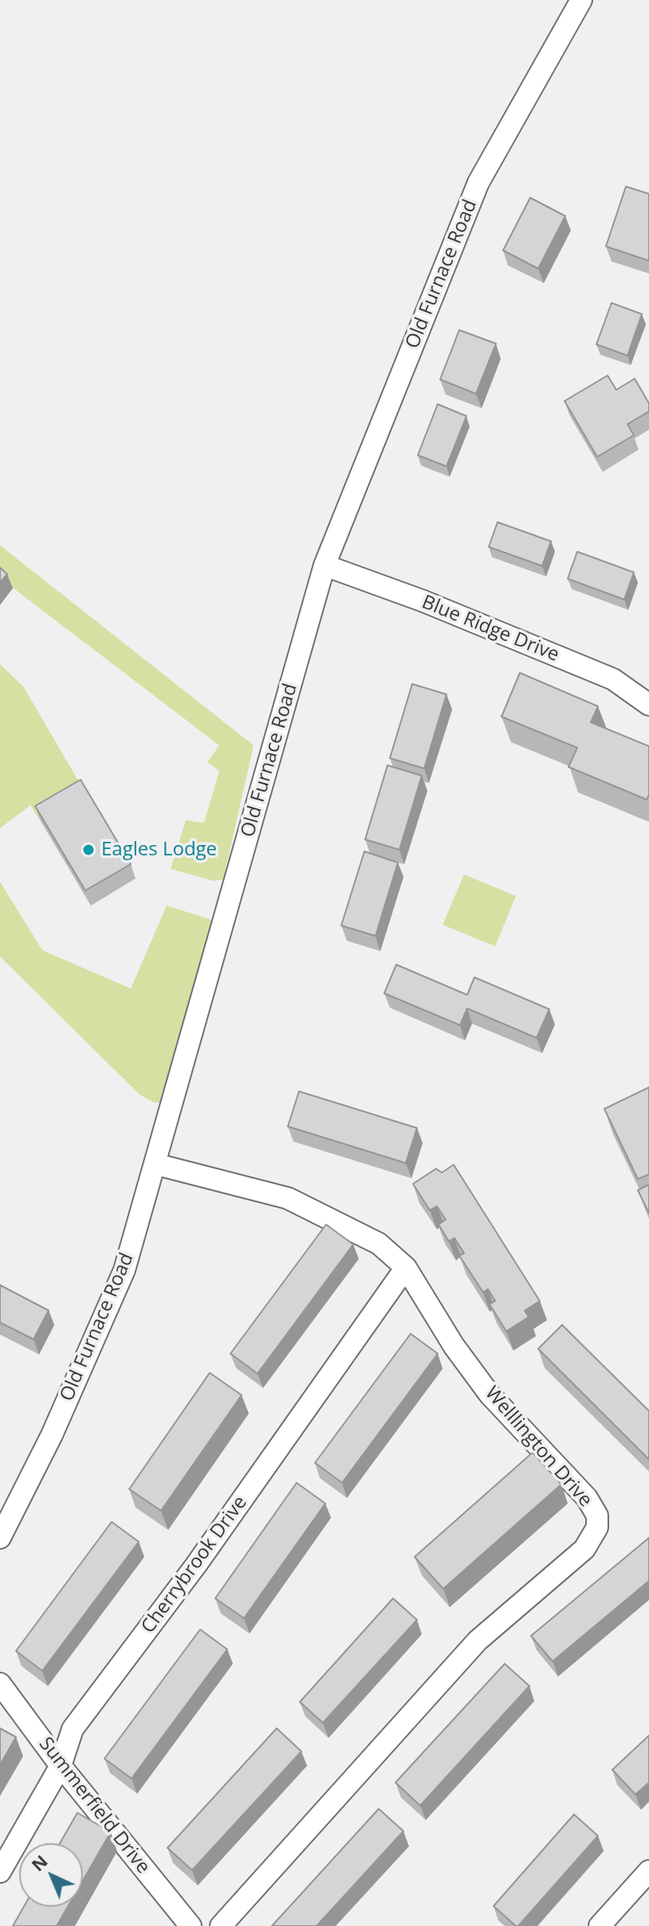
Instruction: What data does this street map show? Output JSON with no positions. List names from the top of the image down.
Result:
{
  "streets": {
    "street": [
      "Old Furnace Road",
      "Blue Ridge Drive",
      "Welllington Drive",
      "Cherrybrook Drive",
      "Summerfield Drive"
    ]
  },
  "crossings": [
    ["Old Furnace Road", "Blue Ridge Drive"],
    ["Old Furnace Road", "Welllington Drive"],
    ["Welllington Drive", "Cherrybrook Drive"],
    ["Cherrybrook Drive", "Summerfield Drive"]
  ],
  "places": ["Eagles Lodge"],
  "north": "top left"
}
